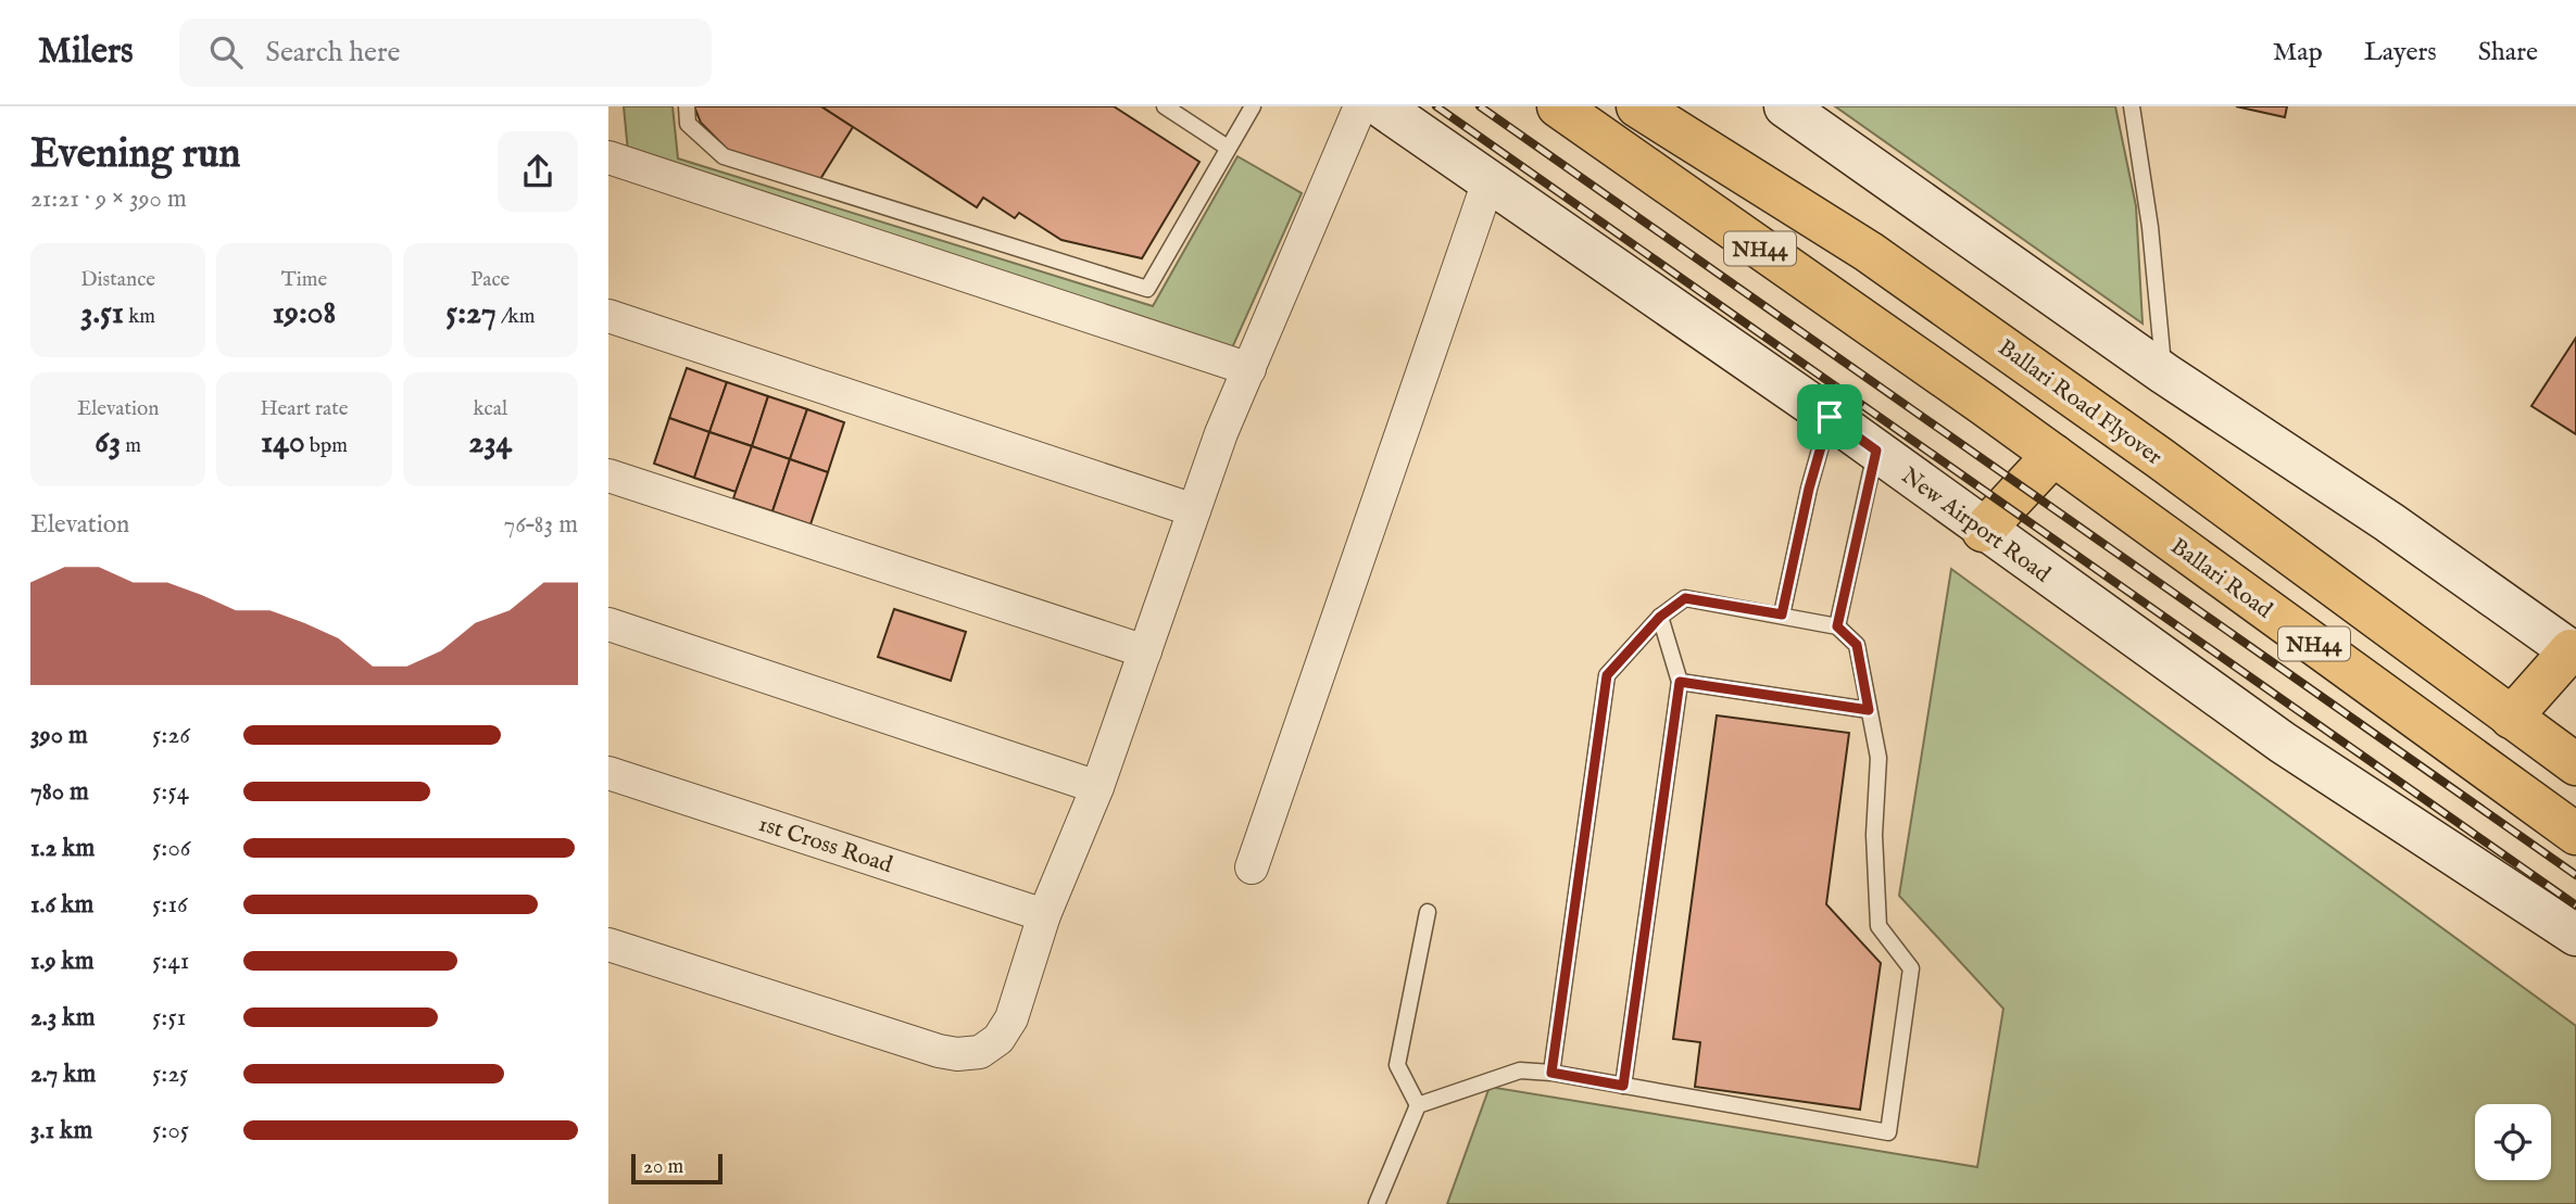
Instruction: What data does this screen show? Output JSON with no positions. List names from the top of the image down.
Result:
{
  "streets": {
    "highway": ["NH44", "Ballari Road Flyover", "Ballari Road"],
    "street": ["New Airport Road", "1st Cross Road"]
  },
  "crossings": [
    ["NH44", "Ballari Road Flyover"],
    ["NH44", "Ballari Road"]
  ],
  "scale_bar": "20 m",
  "page": {
    "header": "Milers",
    "search": "Search here",
    "nav": ["Map", "Layers", "Share"],
    "heading": ["Evening run", "21:21 · 9 × 390 m"],
    "stats": [
      ["Distance", "3.51 km"],
      ["Time", "19:08"],
      ["Pace", "5:27 /km"],
      ["Elevation", "63 m"],
      ["Heart rate", "140 bpm"],
      ["kcal", "234"]
    ],
    "chart": ["Elevation", "76–83 m"],
    "list": [
      {
        "name": "390 m",
        "note": "5:26"
      },
      {
        "name": "780 m",
        "note": "5:54"
      },
      {
        "name": "1.2 km",
        "note": "5:06"
      },
      {
        "name": "1.6 km",
        "note": "5:16"
      },
      {
        "name": "1.9 km",
        "note": "5:41"
      },
      {
        "name": "2.3 km",
        "note": "5:51"
      },
      {
        "name": "2.7 km",
        "note": "5:25"
      },
      {
        "name": "3.1 km",
        "note": "5:05"
      }
    ],
    "scale": "20 m"
  }
}
